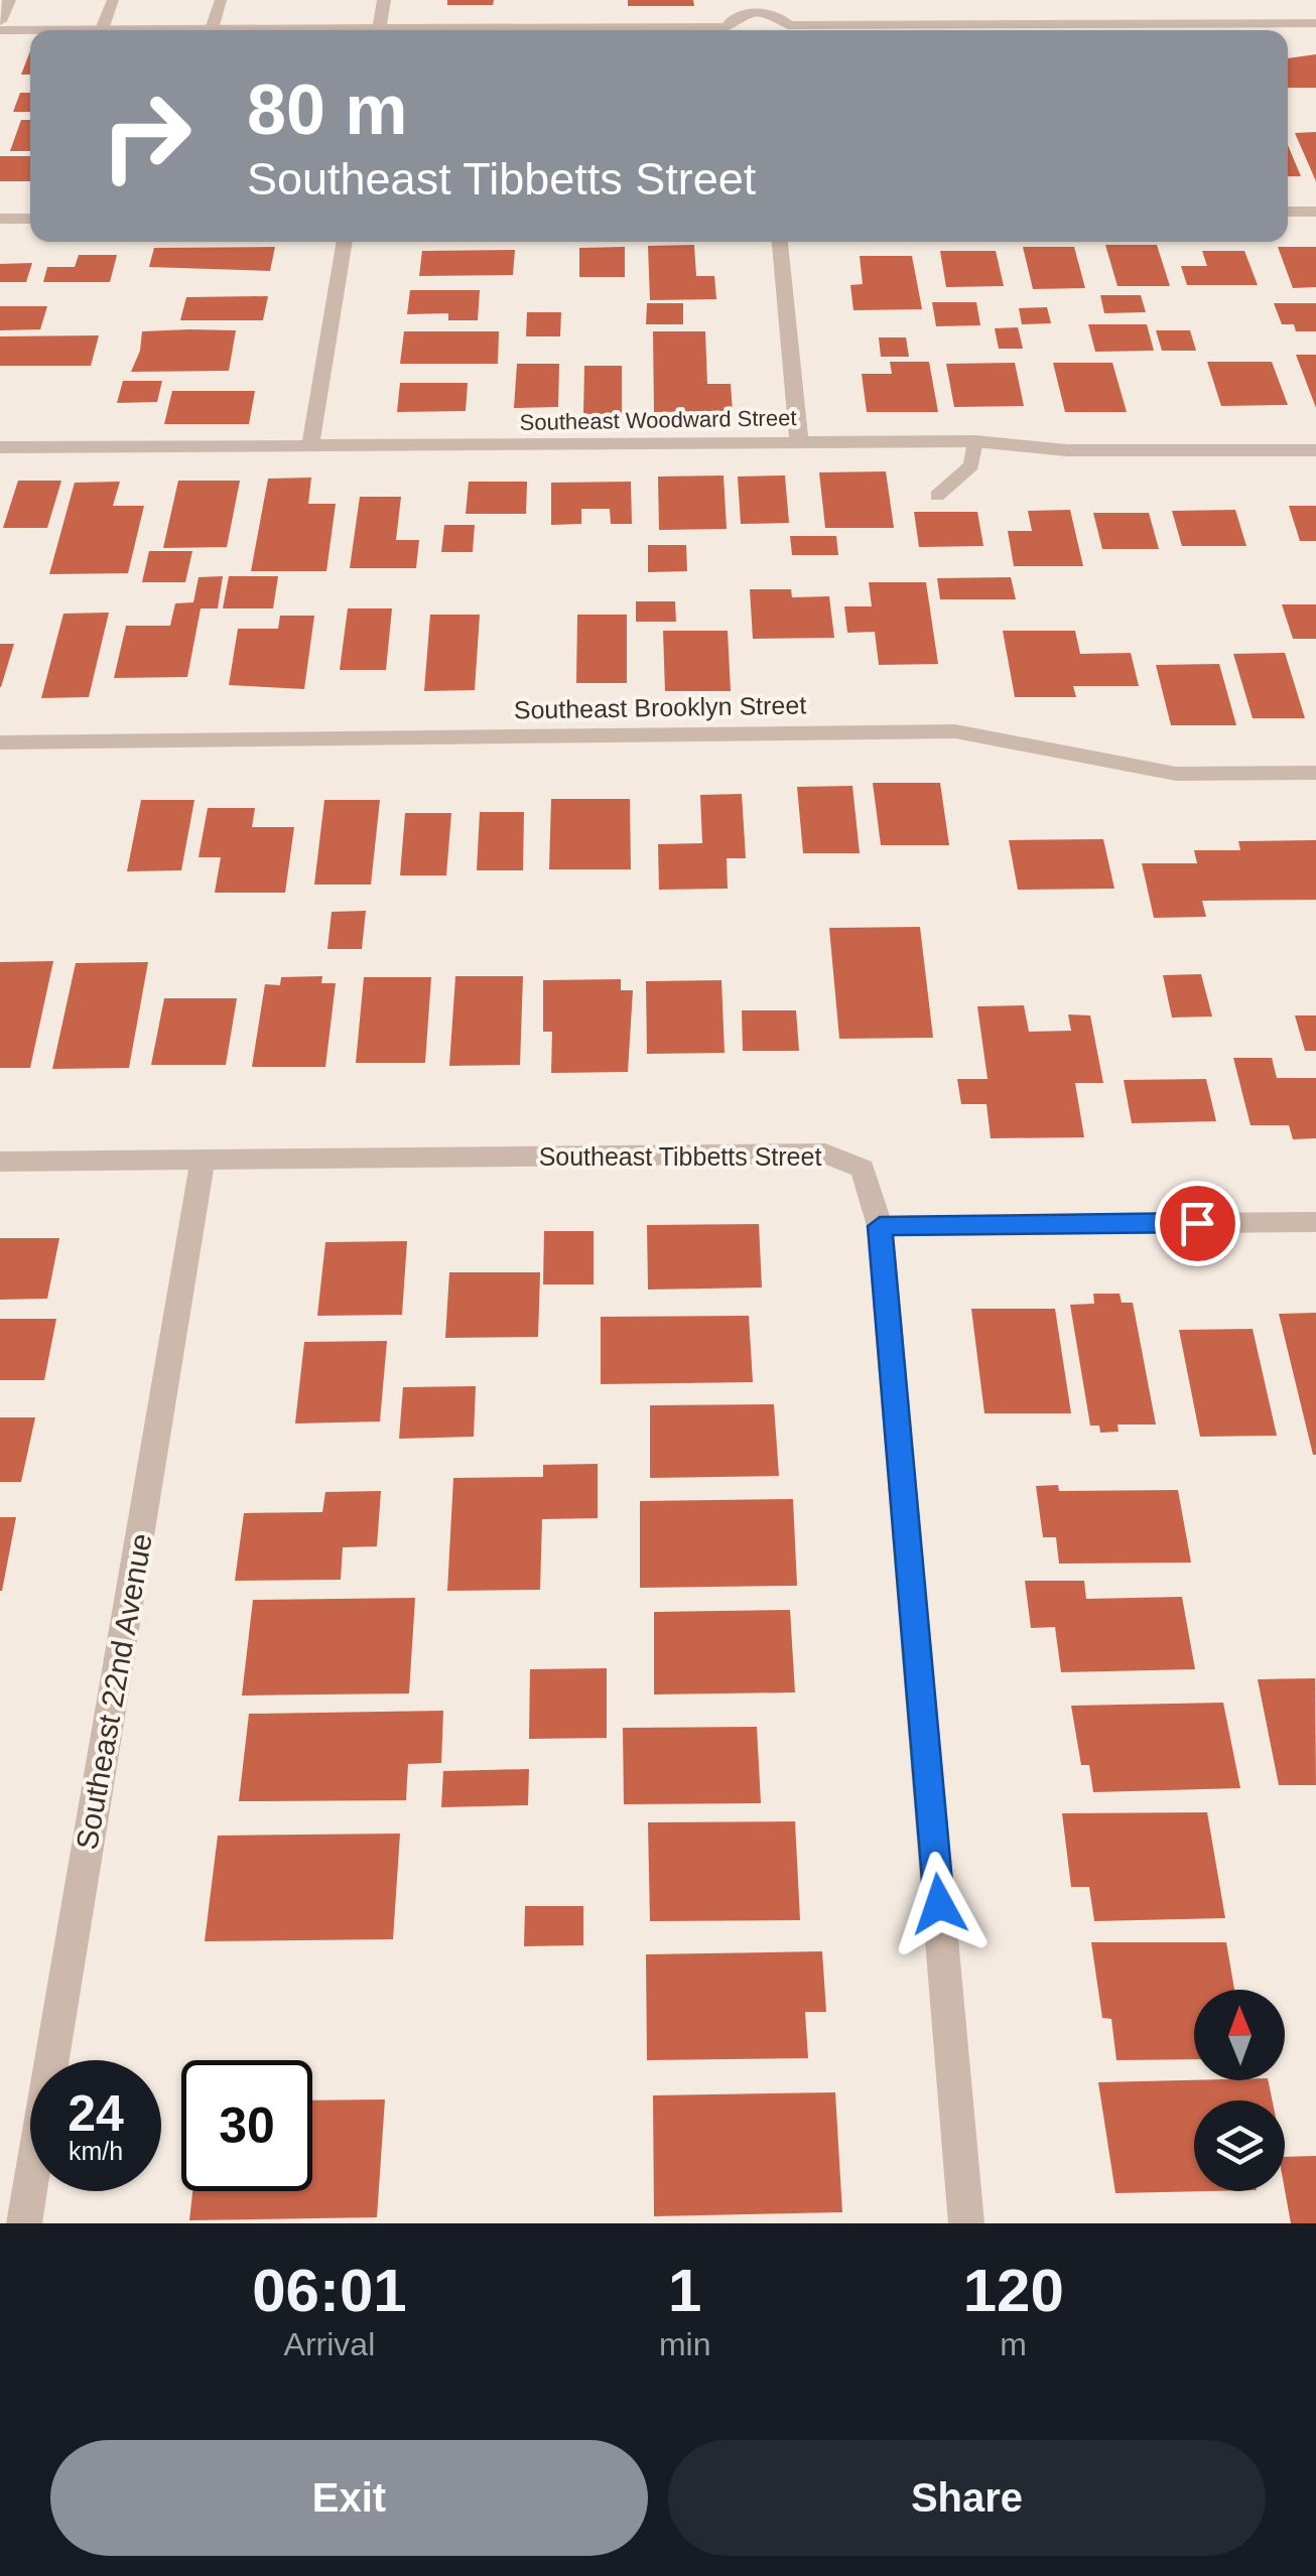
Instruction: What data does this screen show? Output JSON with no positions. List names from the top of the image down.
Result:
{
  "streets": {
    "street": [
      "Southeast Woodward Street",
      "Southeast Brooklyn Street",
      "Southeast Tibbetts Street",
      "Southeast 22nd Avenue"
    ]
  },
  "crossings": [
    ["Southeast Tibbetts Street", "Southeast 22nd Avenue"]
  ],
  "north": "top",
  "page": {
    "turn": ["80 m", "Southeast Tibbetts Street"],
    "speed": "24 km/h",
    "limit": "30",
    "eta": [
      "06:01",
      "Arrival",
      "1",
      "min",
      "120",
      "m"
    ],
    "buttons": ["Exit", "Share"]
  }
}
